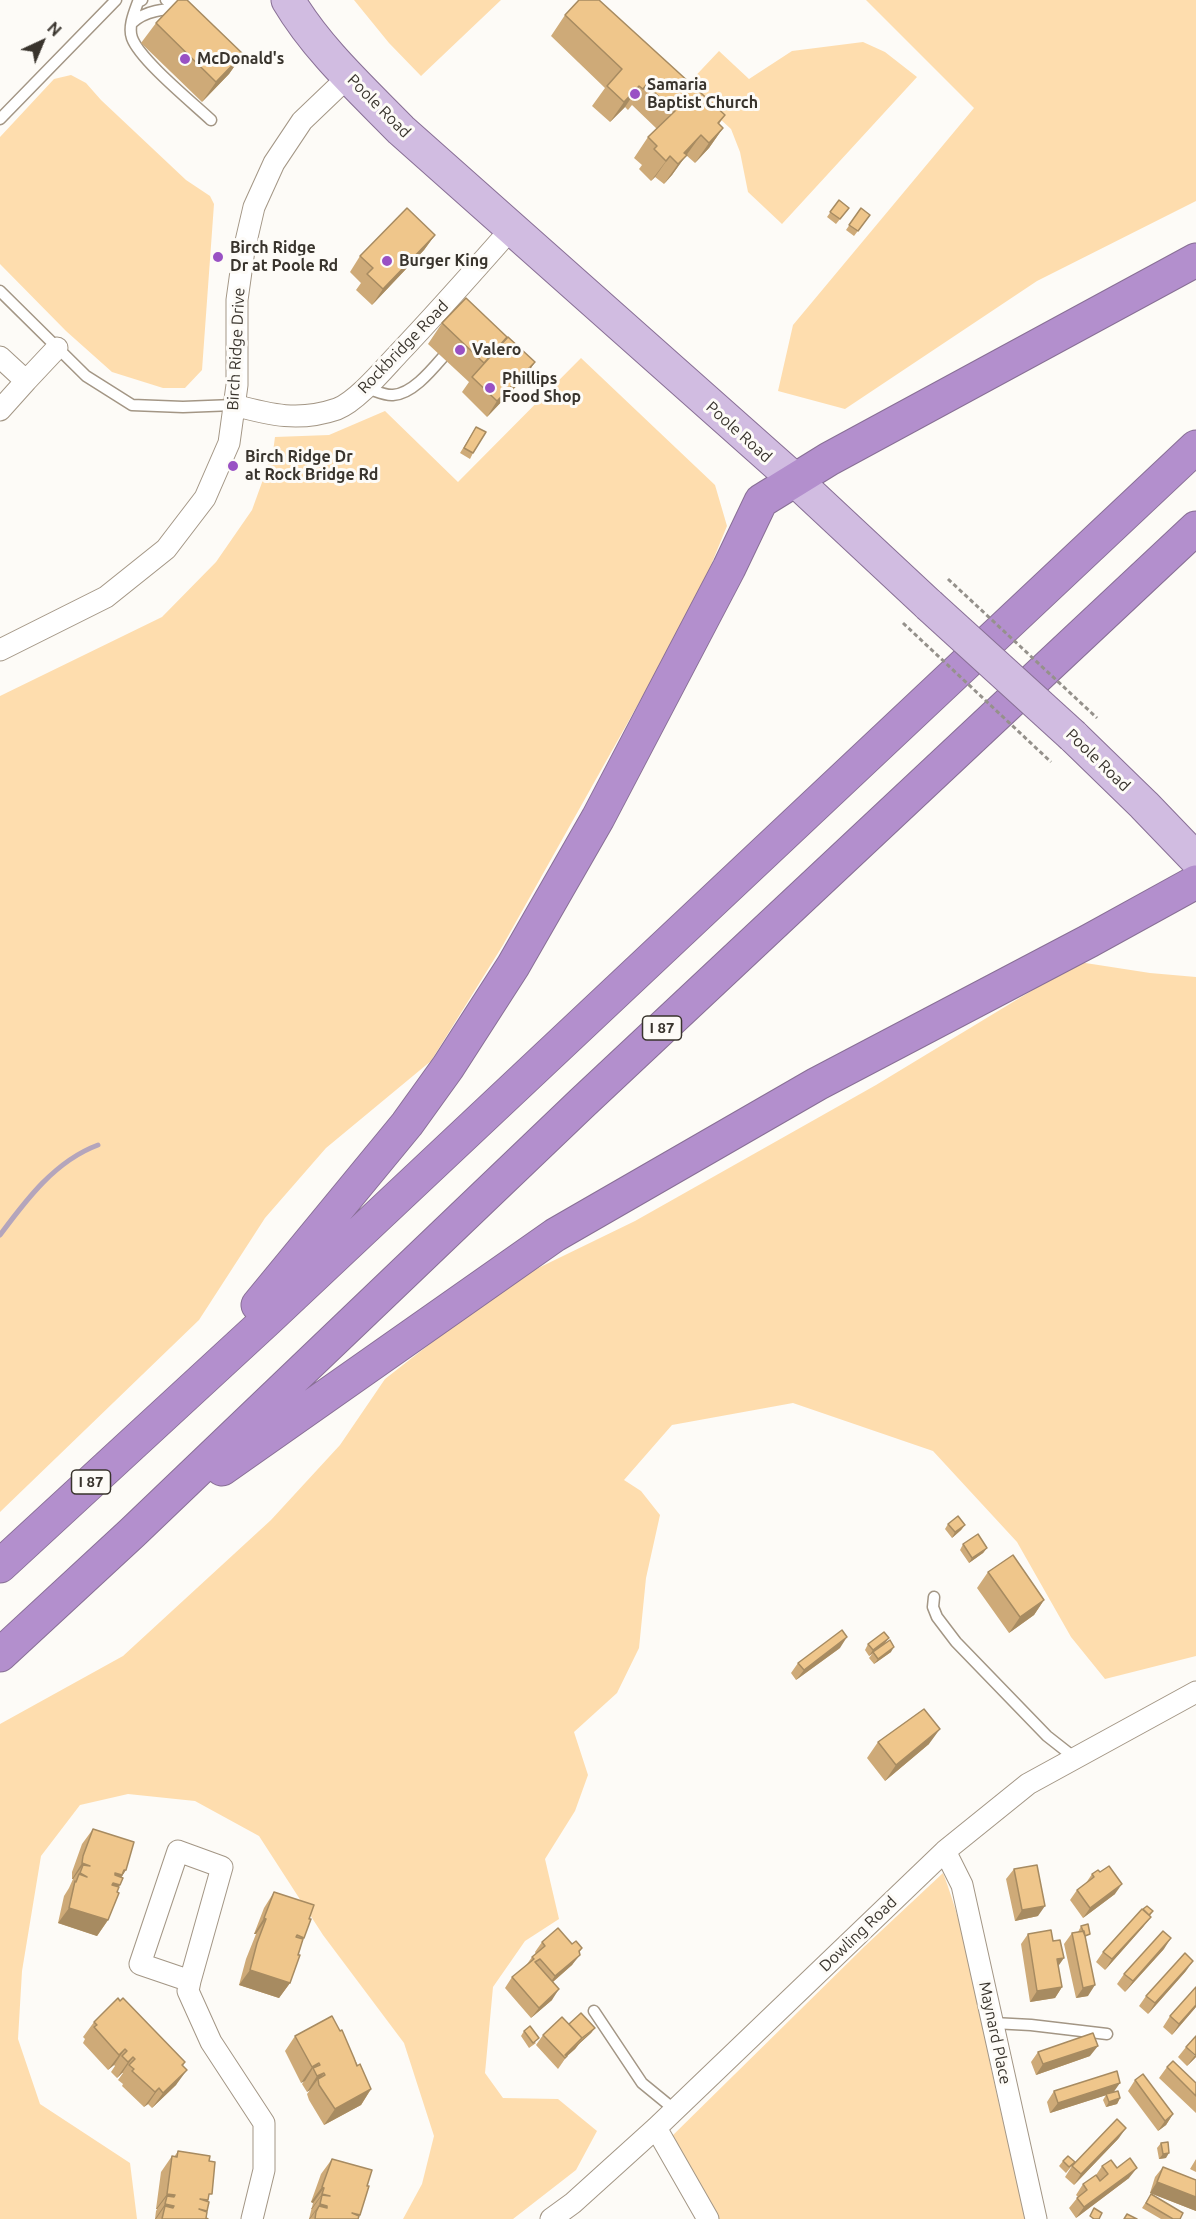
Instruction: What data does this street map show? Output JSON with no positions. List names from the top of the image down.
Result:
{
  "streets": {
    "highway": ["I 87"],
    "main road": ["Poole Road"],
    "street": [
      "Rockbridge Road",
      "Birch Ridge Drive",
      "Dowling Road",
      "Maynard Place"
    ]
  },
  "crossings": [
    ["Poole Road", "Rockbridge Road"],
    ["Poole Road", "Birch Ridge Drive"],
    ["Rockbridge Road", "Birch Ridge Drive"],
    ["Dowling Road", "Maynard Place"]
  ],
  "places": [
    "McDonald's",
    "Samaria Baptist Church",
    "Birch Ridge Dr at Poole Rd",
    "Burger King",
    "Valero",
    "Phillips Food Shop",
    "Birch Ridge Dr at Rock Bridge Rd"
  ],
  "north": "top right"
}
